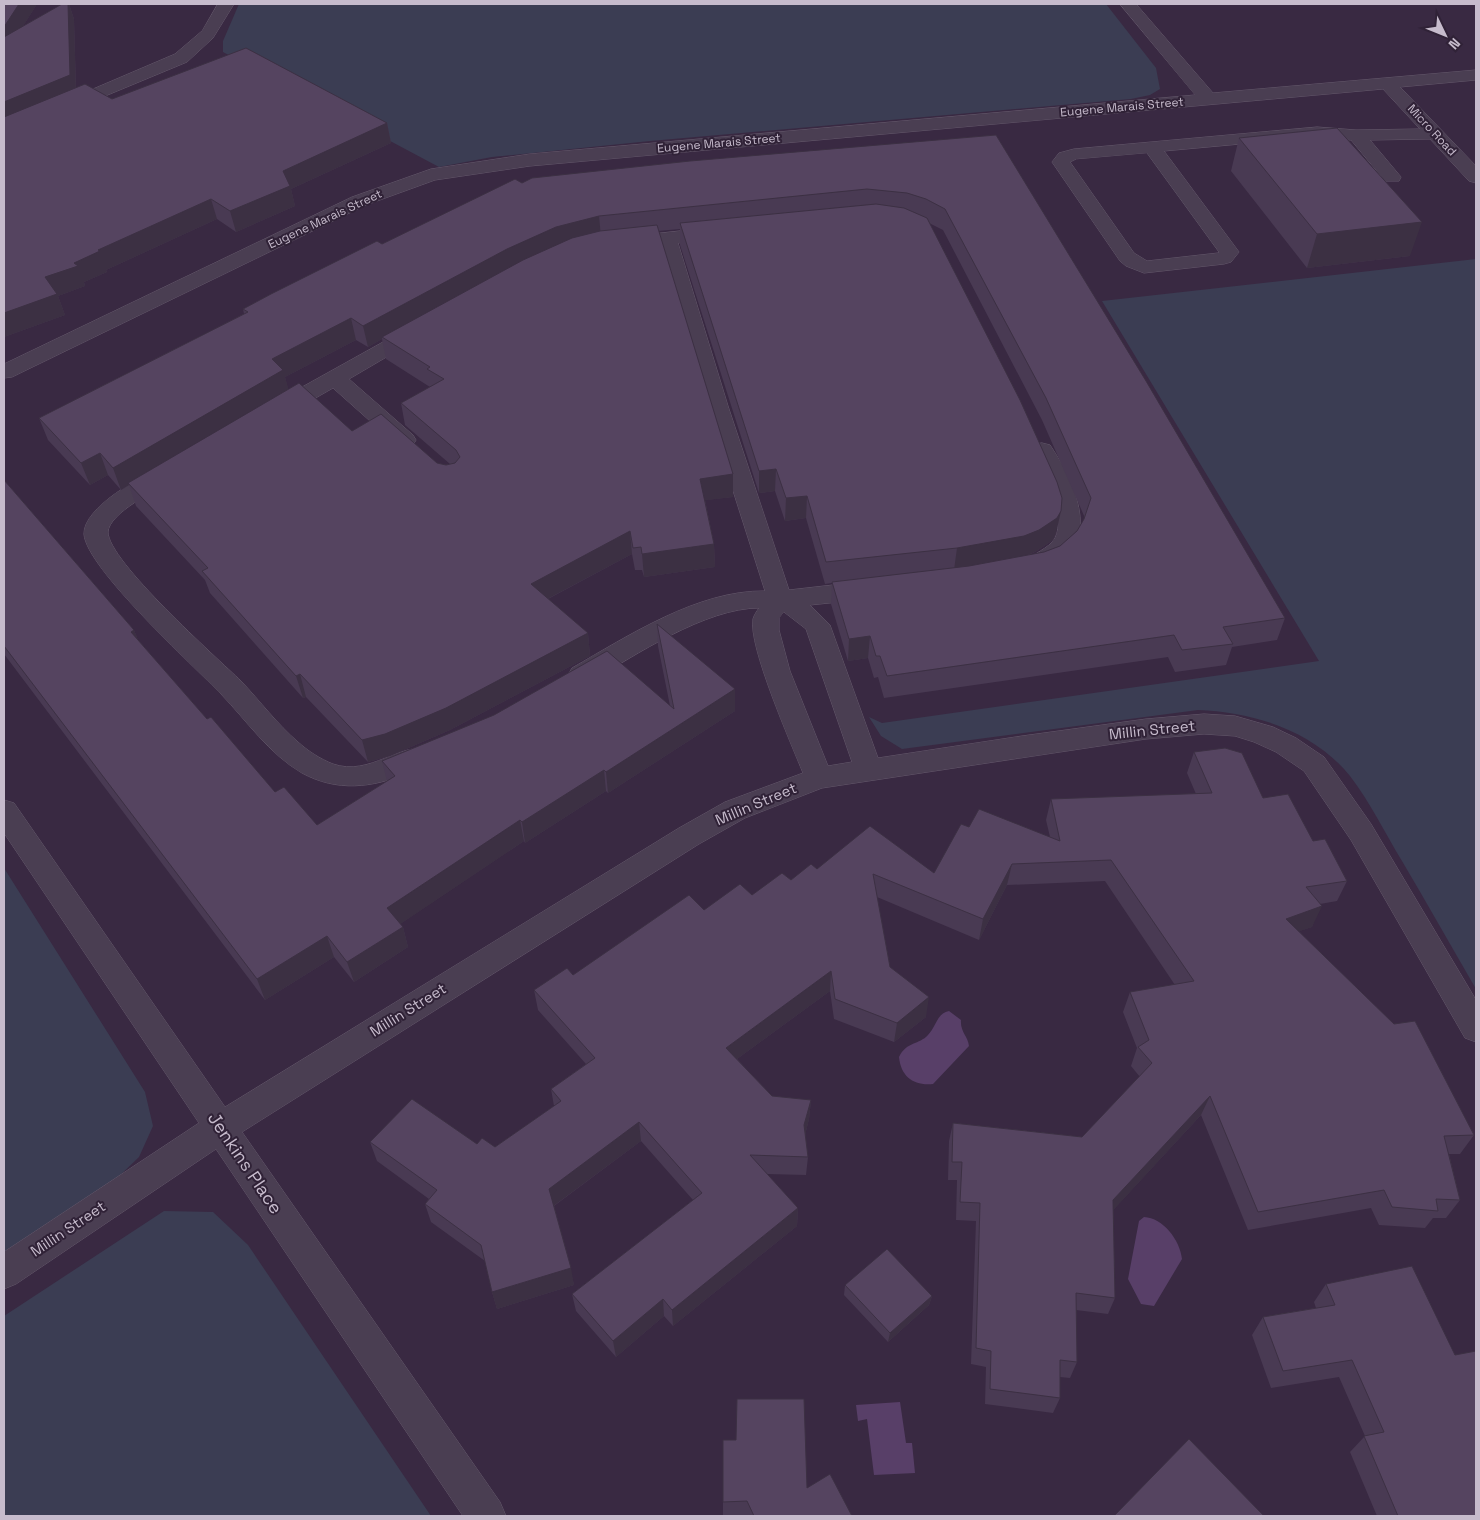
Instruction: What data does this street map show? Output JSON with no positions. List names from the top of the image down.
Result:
{
  "streets": {
    "street": [
      "Eugene Marais Street",
      "Micro Road",
      "Millin Street",
      "Jenkins Place"
    ]
  },
  "crossings": [
    ["Eugene Marais Street", "Micro Road"],
    ["Millin Street", "Jenkins Place"]
  ],
  "north": "bottom right"
}
